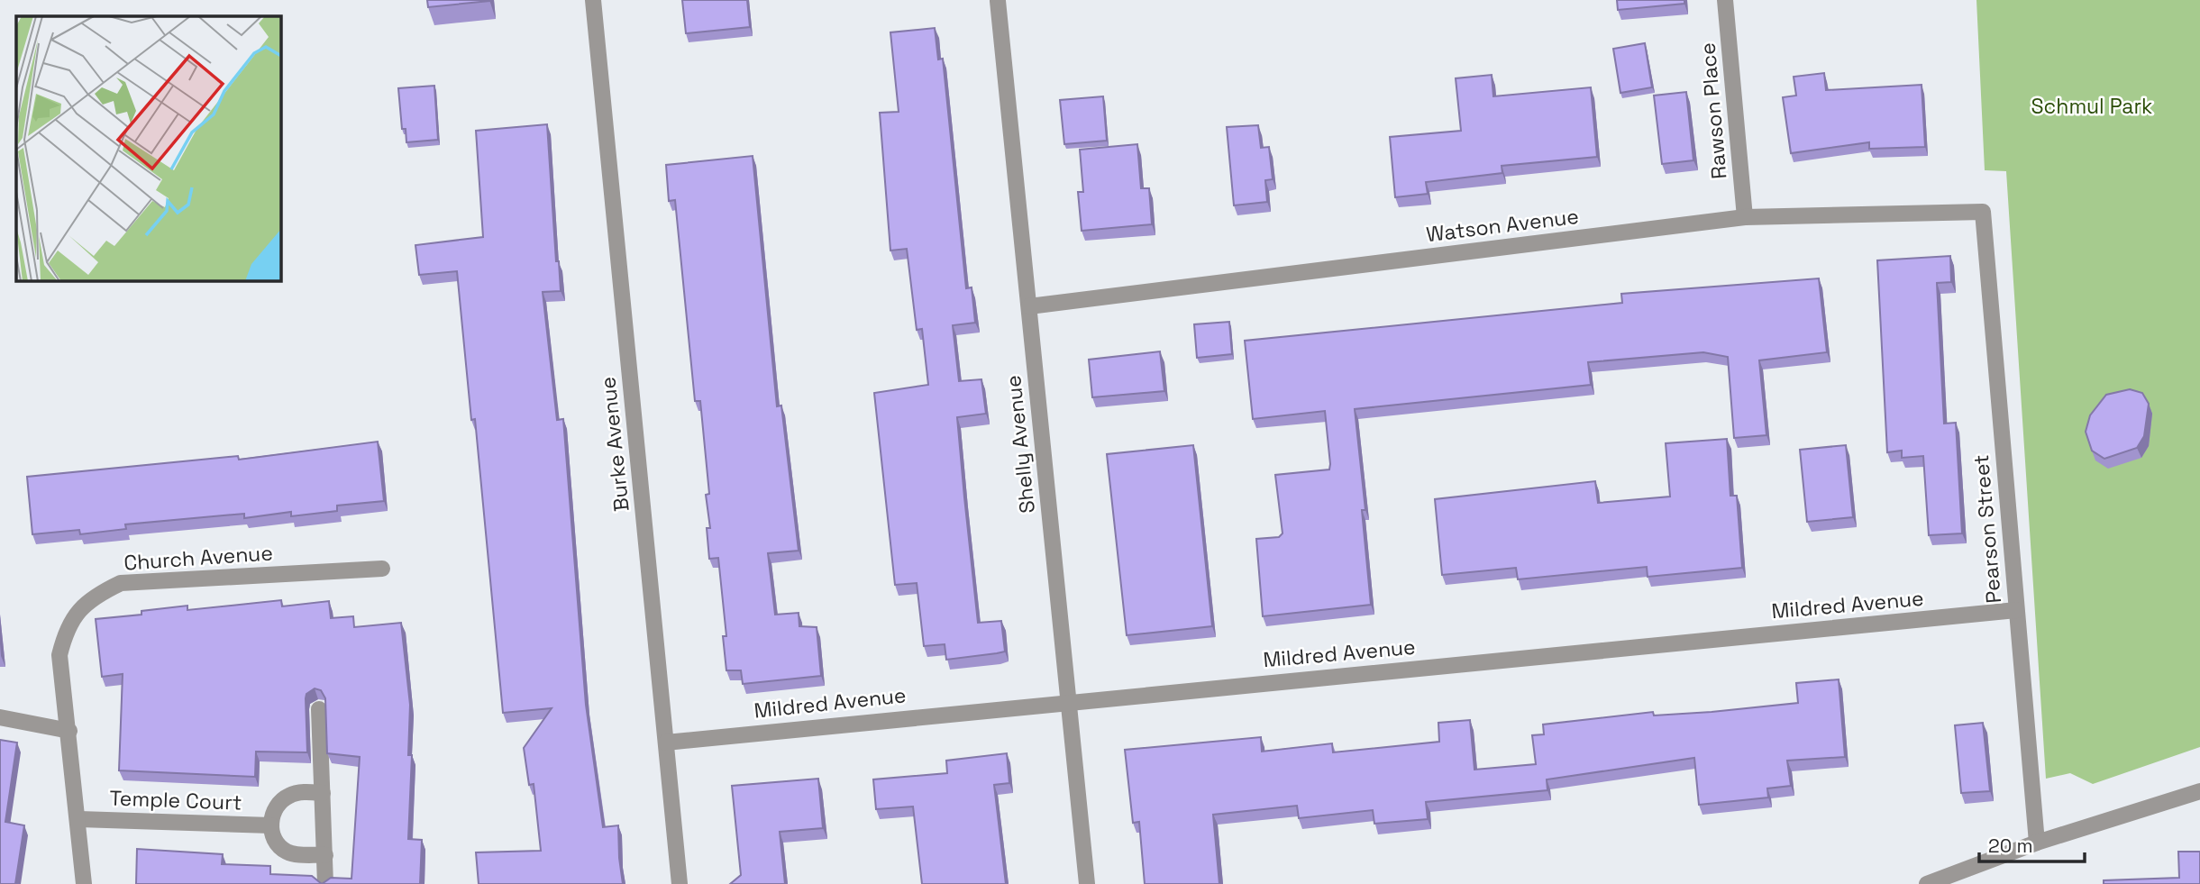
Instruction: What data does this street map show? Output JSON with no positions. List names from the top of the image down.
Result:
{
  "streets": {
    "street": [
      "Rawson Place",
      "Watson Avenue",
      "Burke Avenue",
      "Shelly Avenue",
      "Pearson Street",
      "Church Avenue",
      "Mildred Avenue",
      "Temple Court"
    ]
  },
  "crossings": [
    ["Rawson Place", "Watson Avenue"],
    ["Watson Avenue", "Shelly Avenue"],
    ["Watson Avenue", "Pearson Street"],
    ["Burke Avenue", "Mildred Avenue"],
    ["Shelly Avenue", "Mildred Avenue"],
    ["Pearson Street", "Mildred Avenue"],
    ["Church Avenue", "Temple Court"]
  ],
  "parks": ["Schmul Park"],
  "scale_bar": "20 m"
}
